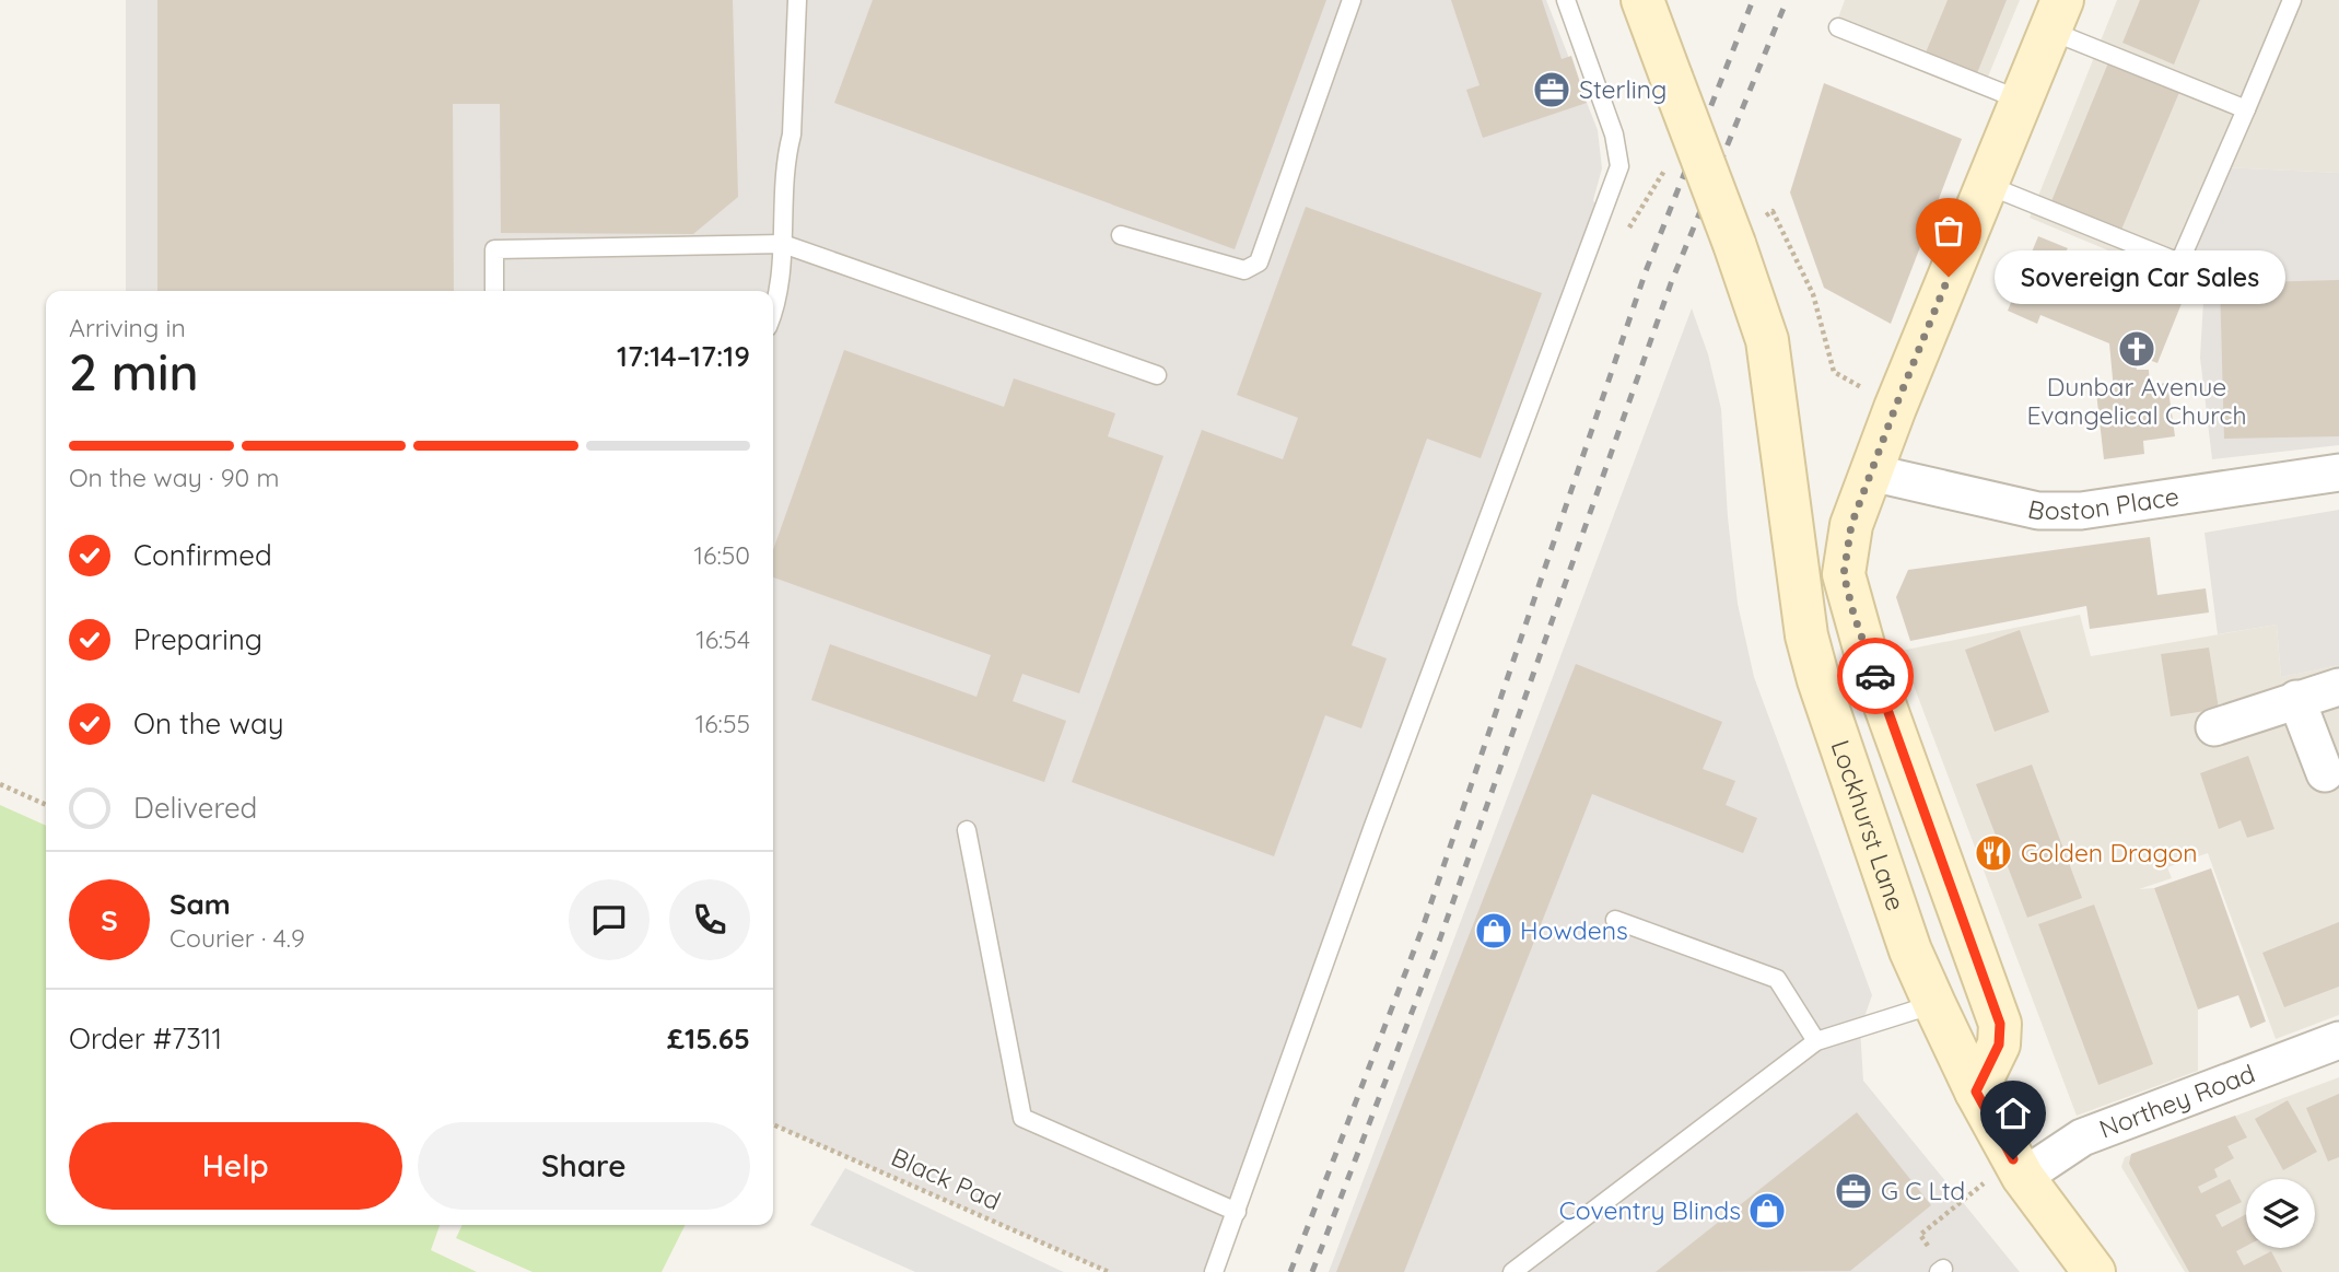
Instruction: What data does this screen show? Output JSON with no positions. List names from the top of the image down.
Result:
{
  "streets": {
    "main road": ["Lockhurst Lane"],
    "street": ["Boston Place", "Northey Road"],
    "path": ["Black Pad"]
  },
  "crossings": [
    ["Lockhurst Lane", "Northey Road"]
  ],
  "places": {
    "office": ["Sterling", "G C Ltd"],
    "other": ["Sovereign Car Sales"],
    "church": ["Dunbar Avenue Evangelical Church"],
    "restaurant": ["Golden Dragon"],
    "shop": ["Howdens", "Coventry Blinds"]
  },
  "page": {
    "bubble": "Sovereign Car Sales",
    "heading": ["2 min", "Arriving in", "17:14–17:19"],
    "panel": [
      "Sam",
      "Courier · 4.9",
      "Order #7311",
      "£15.65"
    ],
    "bar": "On the way · 90 m",
    "list": [
      ["Confirmed", "16:50"],
      ["Preparing", "16:54"],
      ["On the way", "16:55"],
      "Delivered"
    ],
    "round": "S",
    "buttons": ["Help", "Share"]
  }
}
